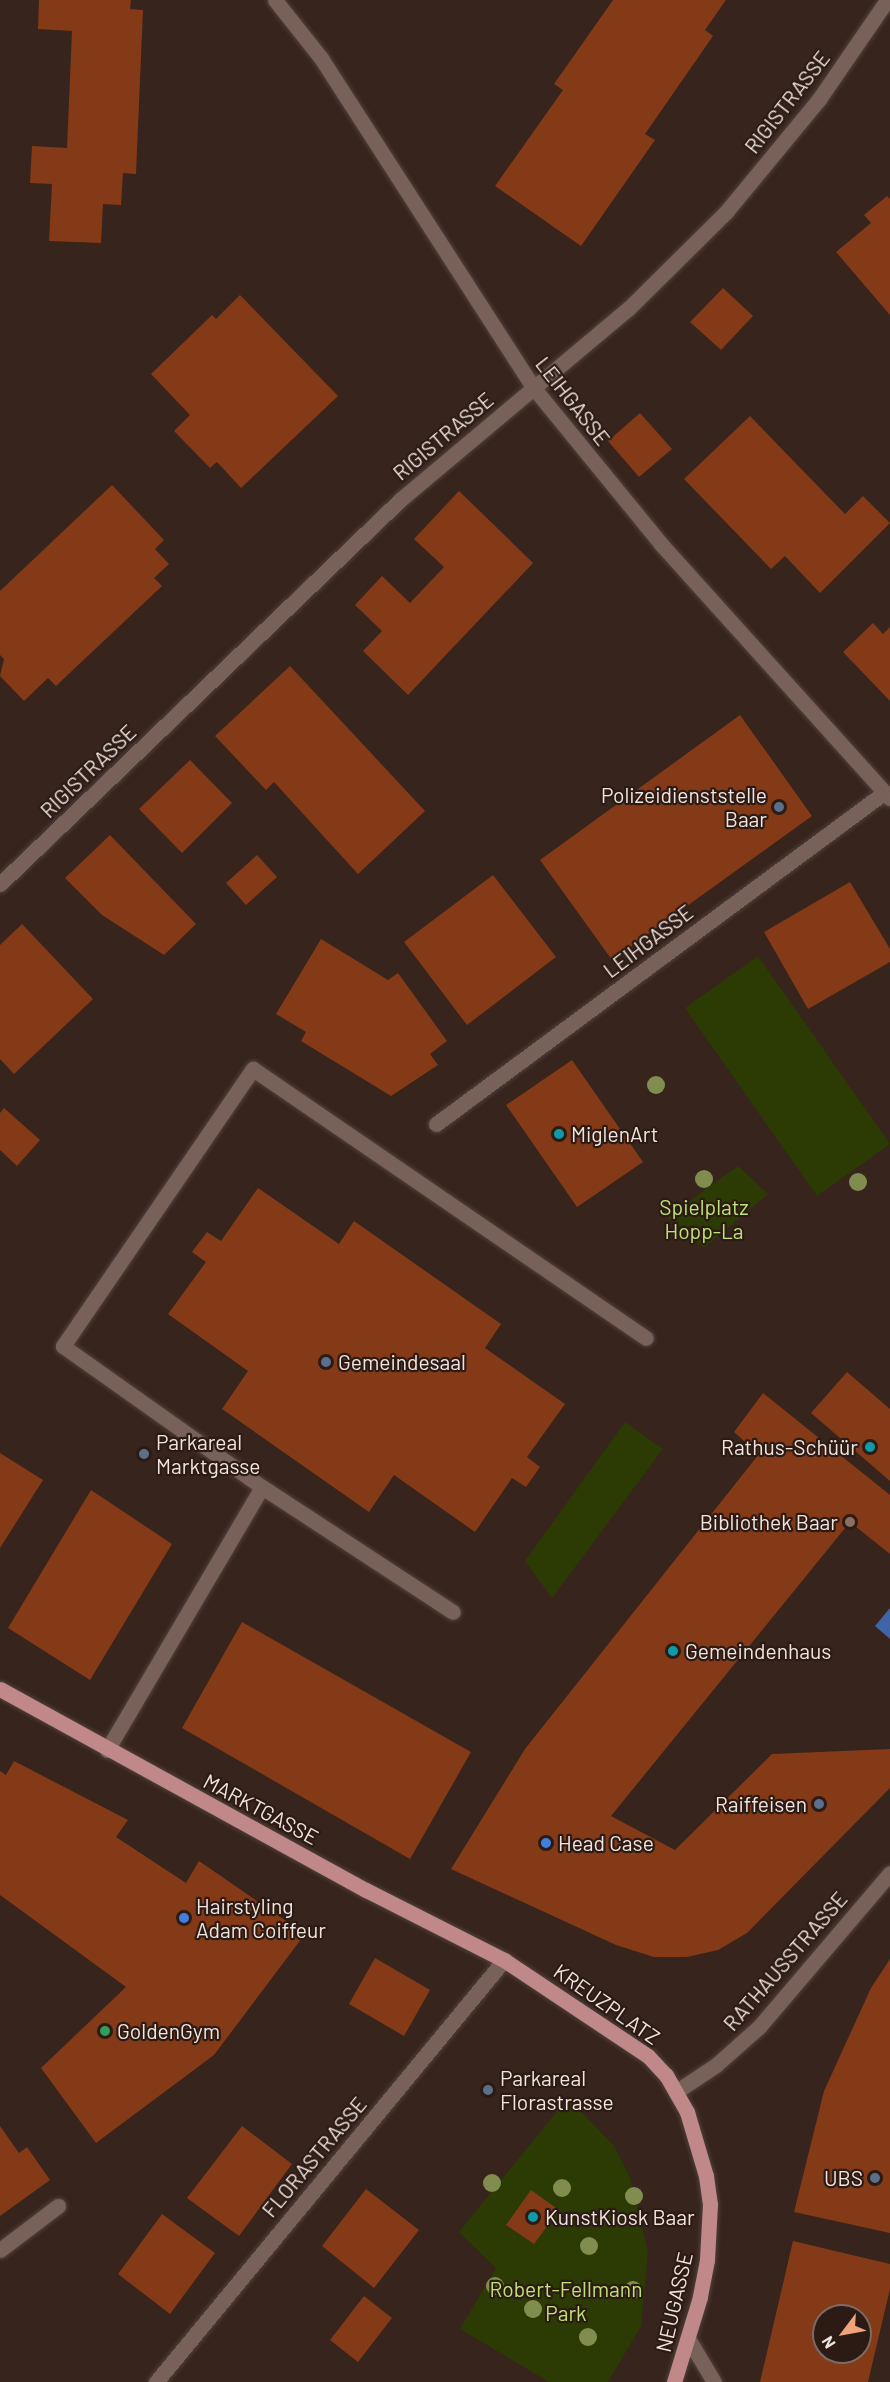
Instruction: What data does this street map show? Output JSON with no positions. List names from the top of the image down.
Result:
{
  "streets": {
    "main road": ["MARKTGASSE", "KREUZPLATZ", "NEUGASSE"],
    "street": [
      "RIGISTRASSE",
      "LEIHGASSE",
      "RATHAUSSTRASSE",
      "FLORASTRASSE"
    ]
  },
  "crossings": [
    ["RIGISTRASSE", "LEIHGASSE"],
    ["MARKTGASSE", "KREUZPLATZ"],
    ["MARKTGASSE", "FLORASTRASSE"],
    ["RATHAUSSTRASSE", "KREUZPLATZ"],
    ["RATHAUSSTRASSE", "NEUGASSE"],
    ["KREUZPLATZ", "FLORASTRASSE"],
    ["KREUZPLATZ", "NEUGASSE"]
  ],
  "parks": ["Spielplatz Hopp-La", "Robert-Fellmann Park"],
  "places": [
    "Polizeidienststelle Baar",
    "MiglenArt",
    "Gemeindesaal",
    "Rathus-Schüür",
    "Parkareal Marktgasse",
    "Bibliothek Baar",
    "Gemeindenhaus",
    "Raiffeisen",
    "Head Case",
    "Hairstyling Adam Coiffeur",
    "GoldenGym",
    "Parkareal Florastrasse",
    "UBS",
    "KunstKiosk Baar"
  ],
  "north": "bottom left"
}
